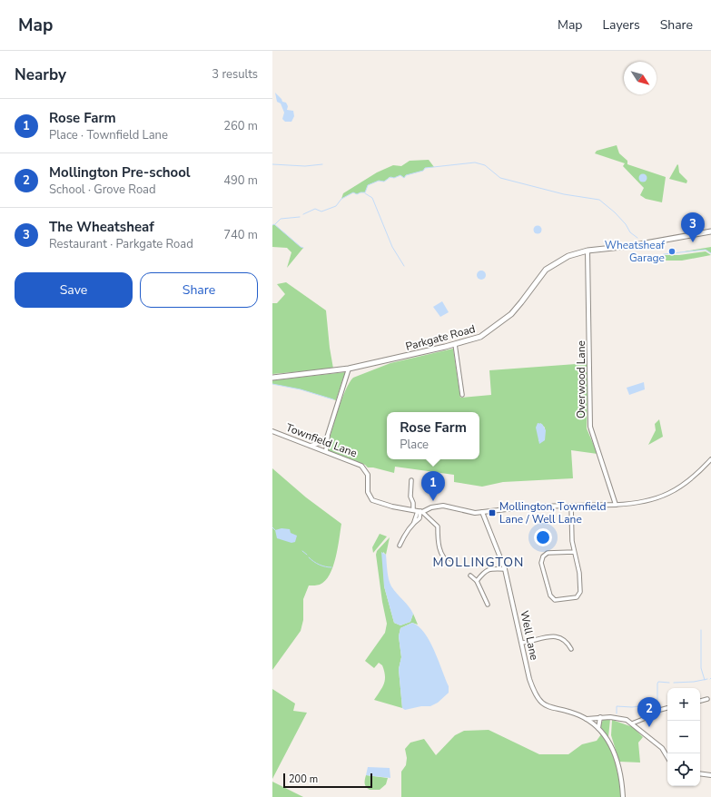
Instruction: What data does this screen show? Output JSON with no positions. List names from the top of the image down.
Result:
{
  "streets": {
    "main road": ["Parkgate Road"],
    "street": ["Overwood Lane", "Townfield Lane", "Well Lane"]
  },
  "crossings": [
    ["Parkgate Road", "Overwood Lane"],
    ["Overwood Lane", "Townfield Lane"],
    ["Townfield Lane", "Well Lane"]
  ],
  "districts": ["MOLLINGTON"],
  "places": {
    "other": ["Wheatsheaf Garage"],
    "transit": ["Mollington, Townfield Lane / Well Lane"]
  },
  "scale_bar": "200 m",
  "north": "bottom right",
  "page": {
    "header": "Map",
    "nav": ["Map", "Layers", "Share"],
    "heading": ["Nearby", "3 results"],
    "list": [
      {
        "mark": "1",
        "name": "Rose Farm",
        "note": "Place · Townfield Lane",
        "value": "260 m"
      },
      {
        "mark": "2",
        "name": "Mollington Pre-school",
        "note": "School · Grove Road",
        "value": "490 m"
      },
      {
        "mark": "3",
        "name": "The Wheatsheaf",
        "note": "Restaurant · Parkgate Road",
        "value": "740 m"
      }
    ],
    "pins": ["3", "1", "2"],
    "buttons": ["Save", "Share"],
    "popup": ["Rose Farm", "Place"],
    "map_buttons": ["+", "−"],
    "scale": "200 m"
  }
}
